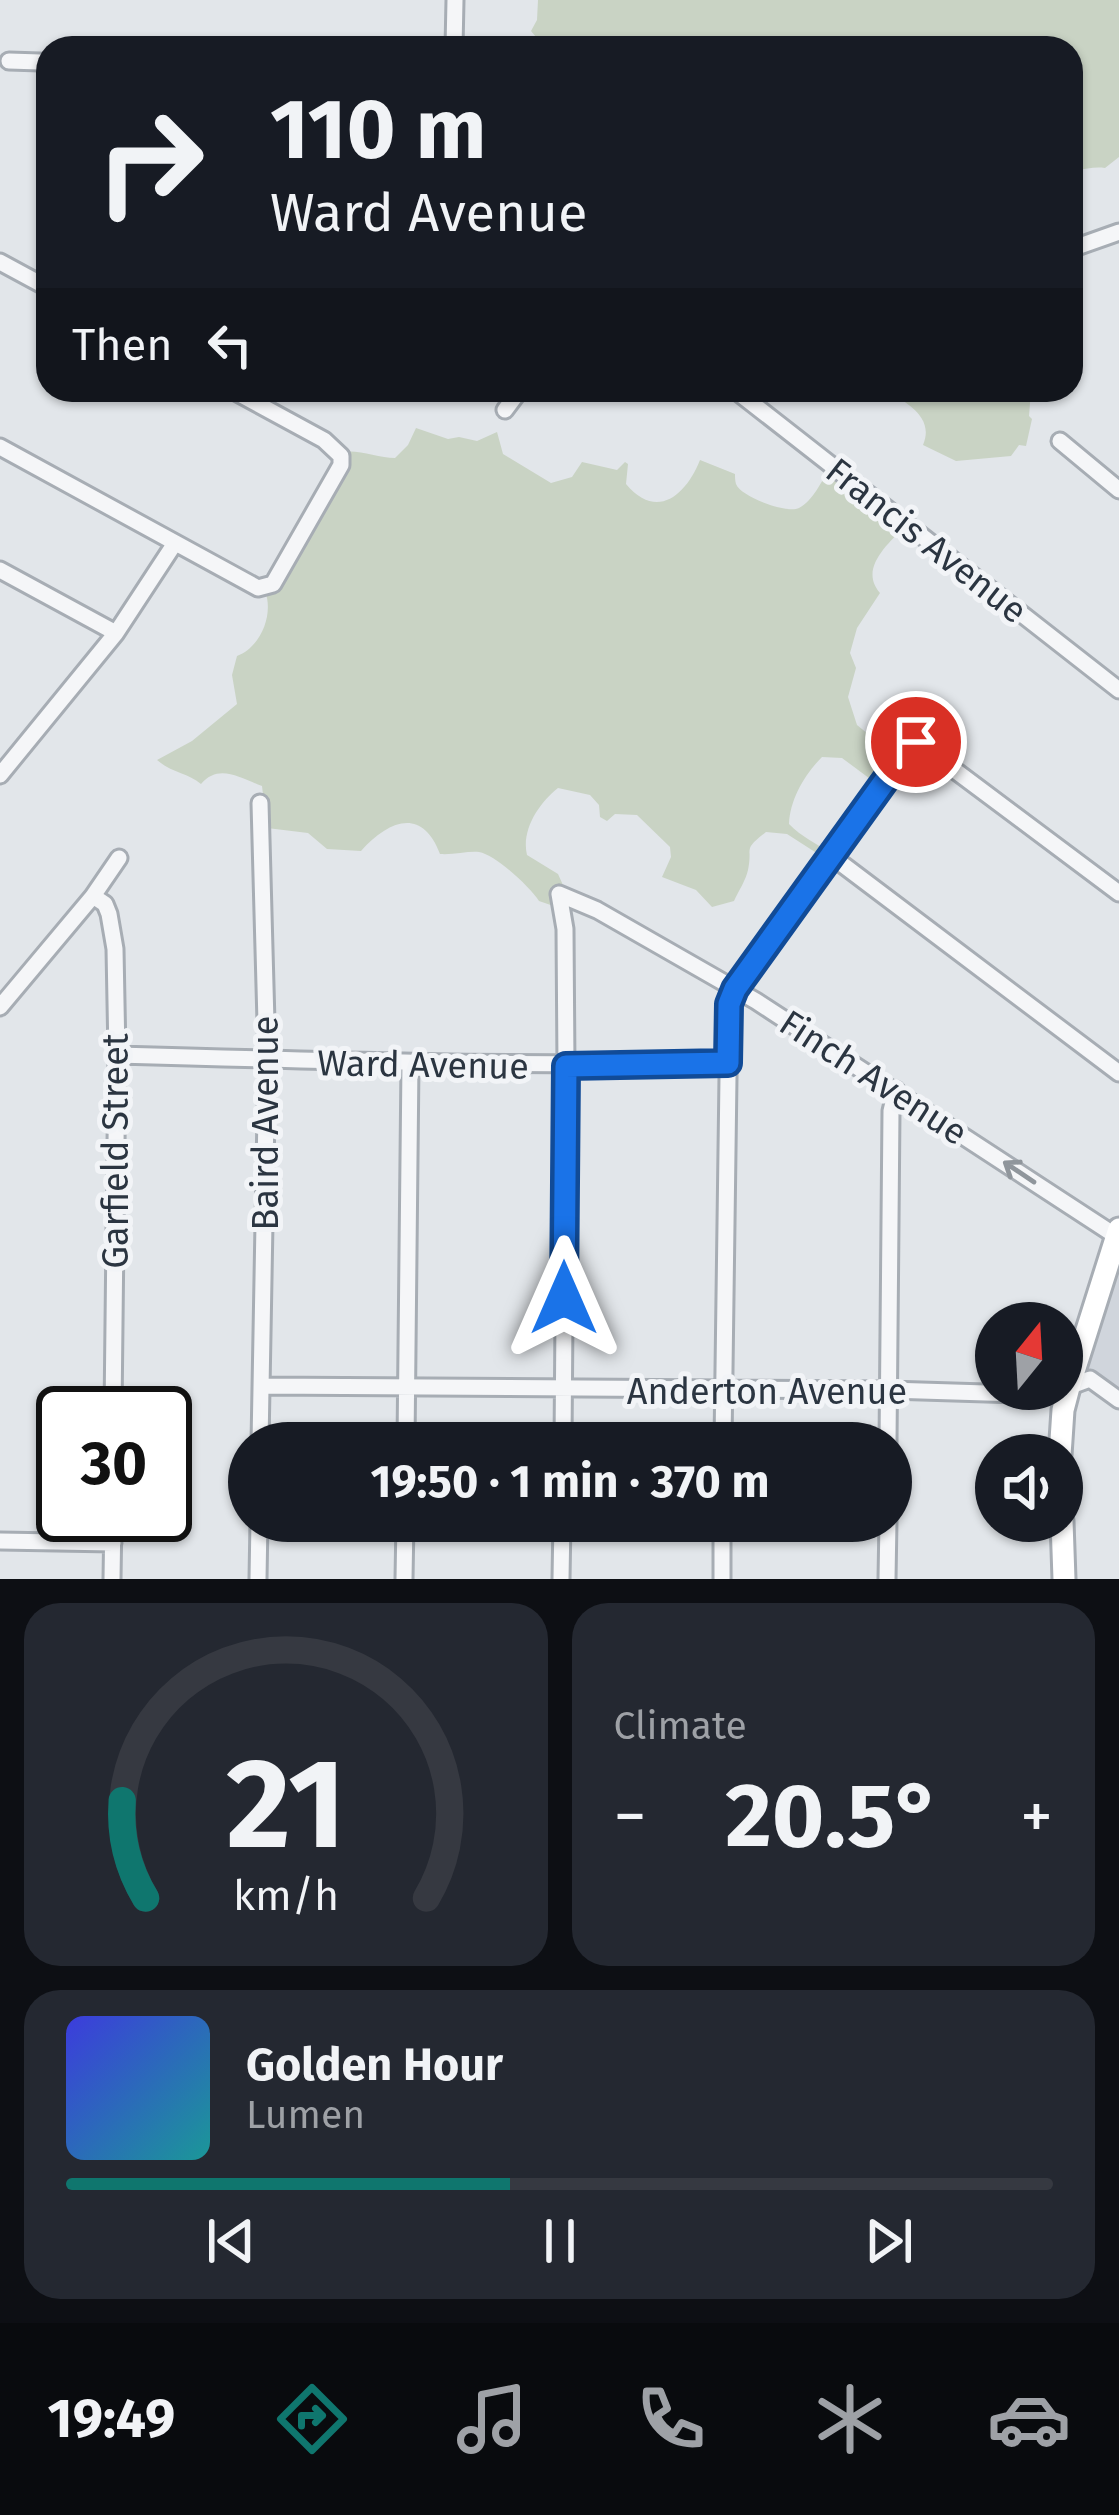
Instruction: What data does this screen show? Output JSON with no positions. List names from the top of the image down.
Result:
{
  "streets": {
    "street": [
      "Francis Avenue",
      "Ward Avenue",
      "Finch Avenue",
      "Baird Avenue",
      "Garfield Street",
      "Anderton Avenue"
    ]
  },
  "crossings": [
    ["Ward Avenue", "Finch Avenue"],
    ["Ward Avenue", "Baird Avenue"],
    ["Ward Avenue", "Garfield Street"],
    ["Baird Avenue", "Anderton Avenue"]
  ],
  "north": "top",
  "page": {
    "turn": ["110 m", "Ward Avenue"],
    "then": "Then",
    "limit": "30",
    "trip": "19:50 · 1 min · 370 m",
    "tile": "Climate",
    "heat": ["−", "20.5°", "+"],
    "song": ["Golden Hour", "Lumen"],
    "tabs": "19:49",
    "gauge": ["21", "km/h"]
  }
}
